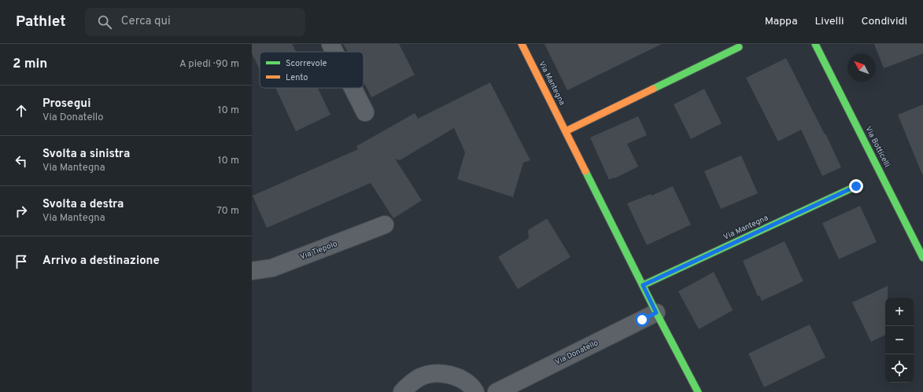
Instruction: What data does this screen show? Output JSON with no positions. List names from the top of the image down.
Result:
{
  "streets": {
    "street": [
      "Via Mantegna",
      "Via Botticelli",
      "Via Tiepolo",
      "Via Donatello"
    ]
  },
  "crossings": [
    ["Via Mantegna", "Via Donatello"]
  ],
  "legend": ["Scorrevole", "Lento"],
  "north": "top left",
  "page": {
    "header": "Pathlet",
    "search": "Cerca qui",
    "nav": ["Mappa", "Livelli", "Condividi"],
    "heading": ["2 min", "A piedi · 90 m"],
    "list": [
      ["Prosegui", "Via Donatello", "10 m"],
      ["Svolta a sinistra", "Via Mantegna", "10 m"],
      ["Svolta a destra", "Via Mantegna", "70 m"],
      "Arrivo a destinazione"
    ],
    "map_buttons": ["+", "−"]
  }
}
